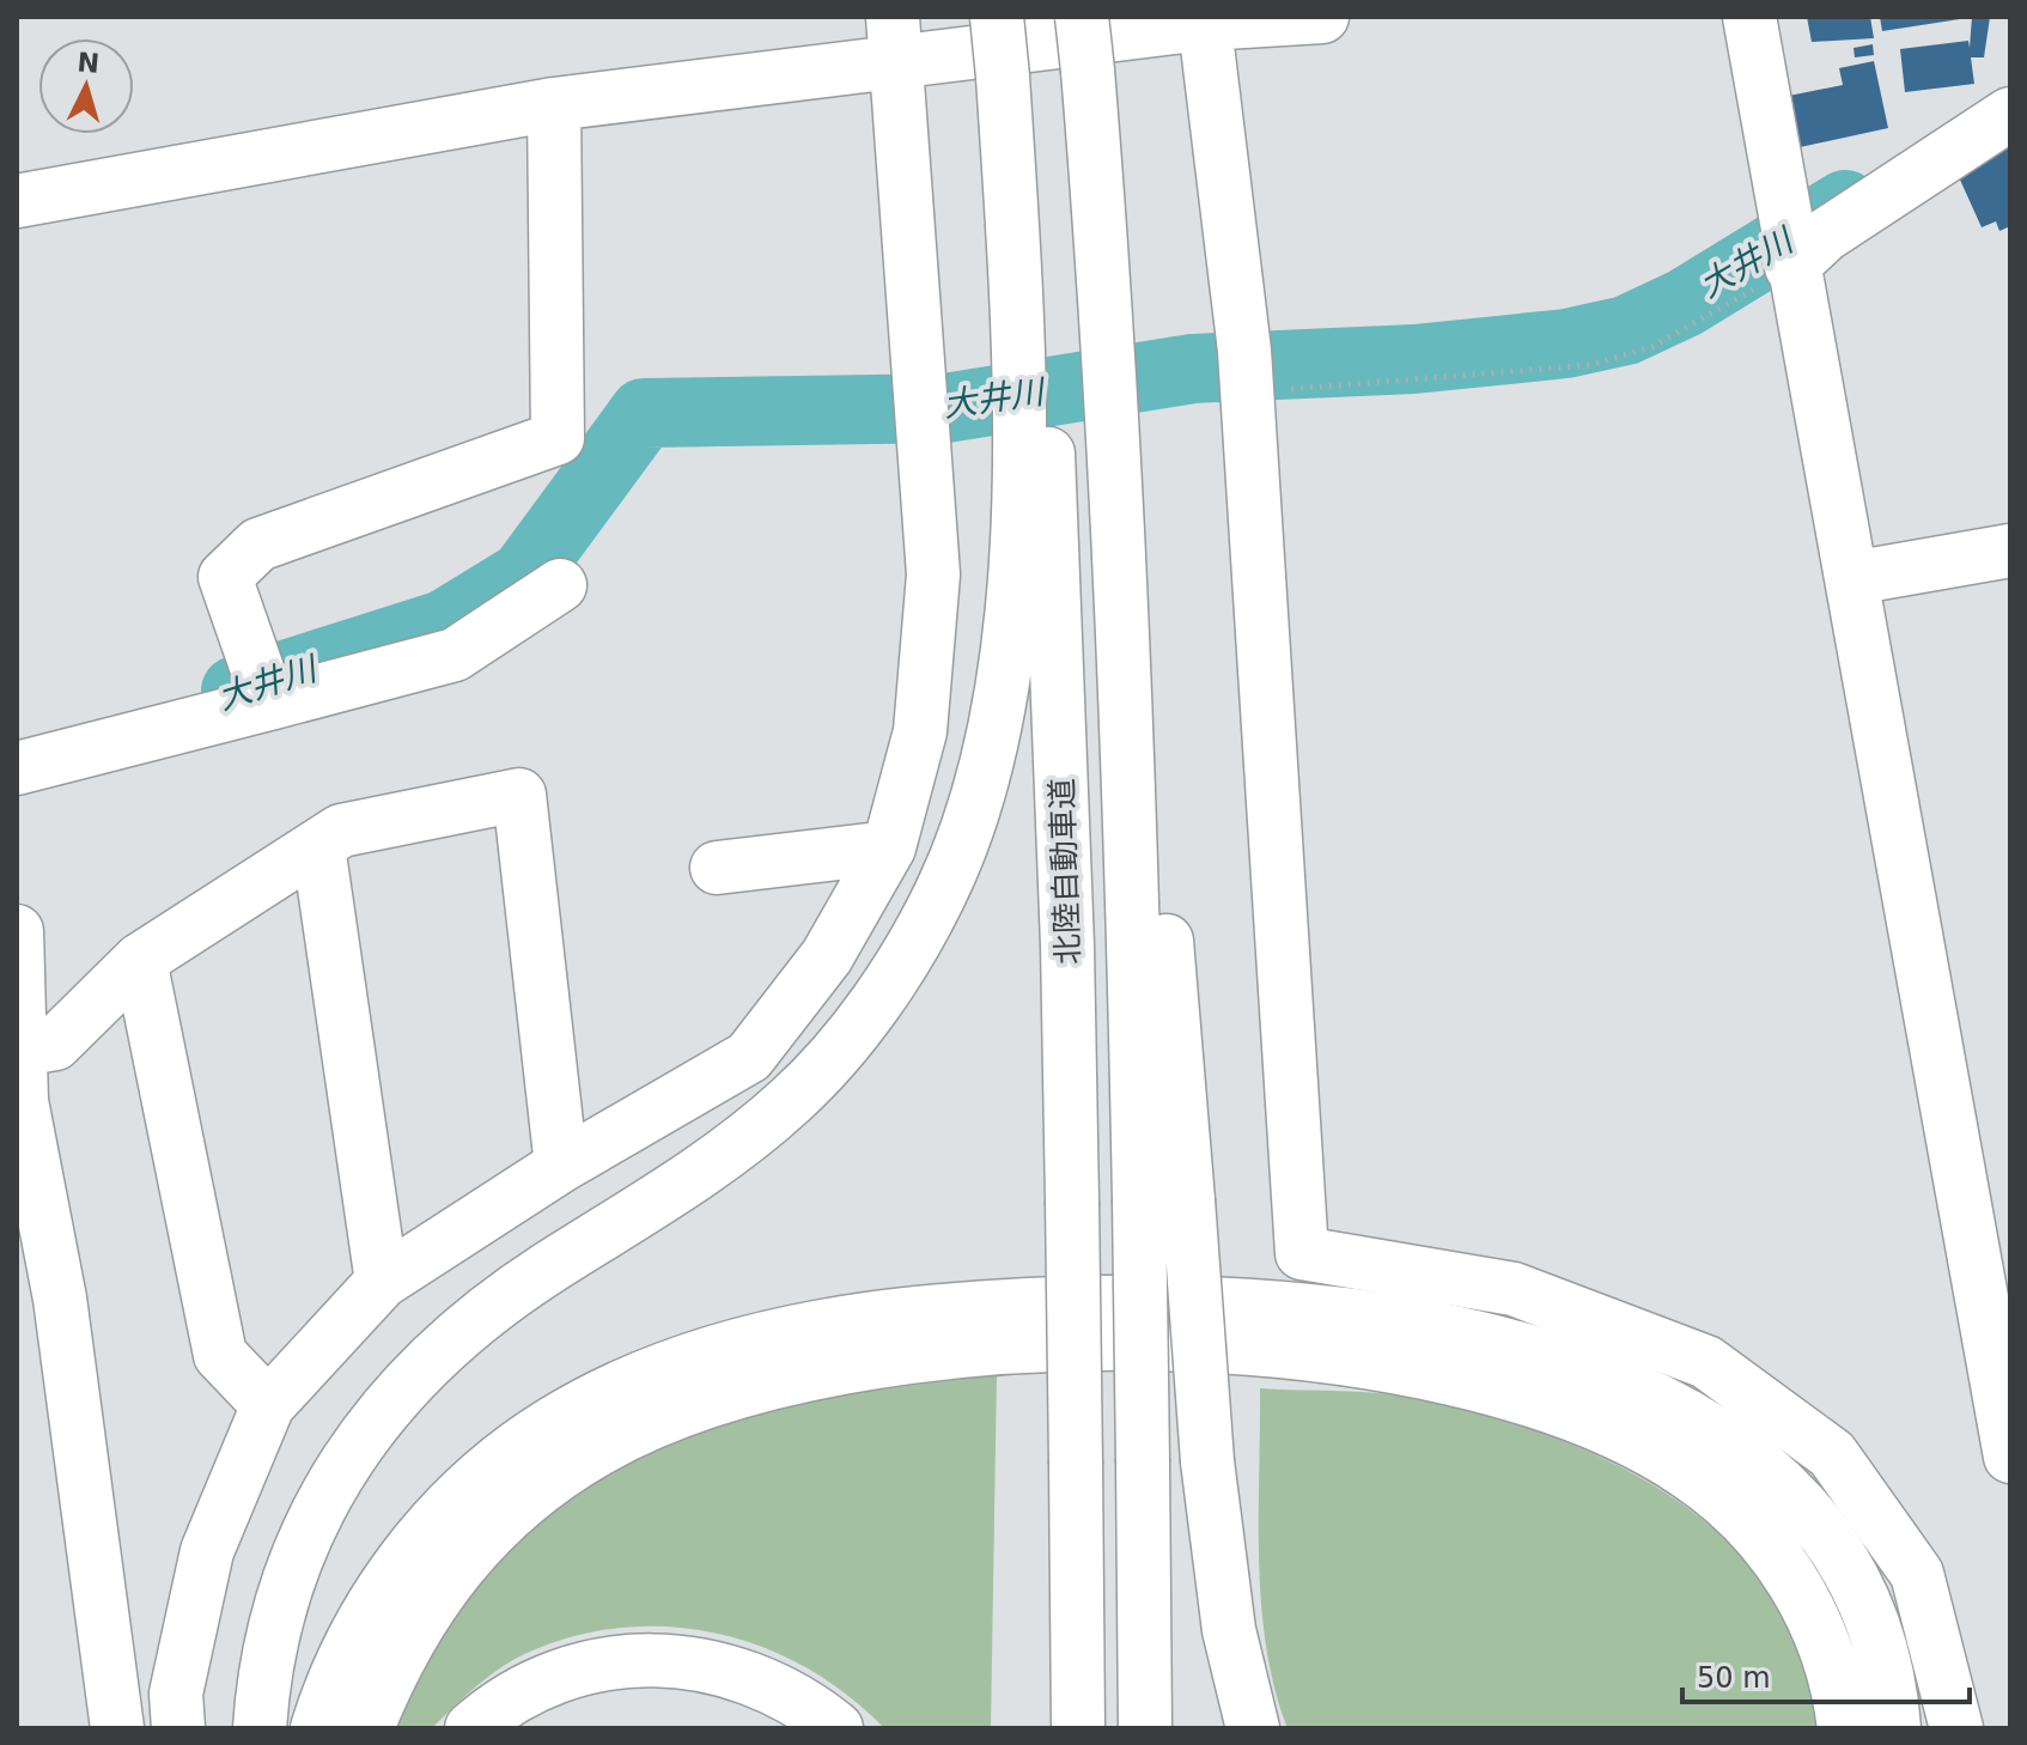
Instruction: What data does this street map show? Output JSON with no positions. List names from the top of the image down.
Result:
{
  "streets": {
    "main road": ["北陸自動車道"]
  },
  "water": ["大井川"],
  "scale_bar": "50 m",
  "north": "top"
}
